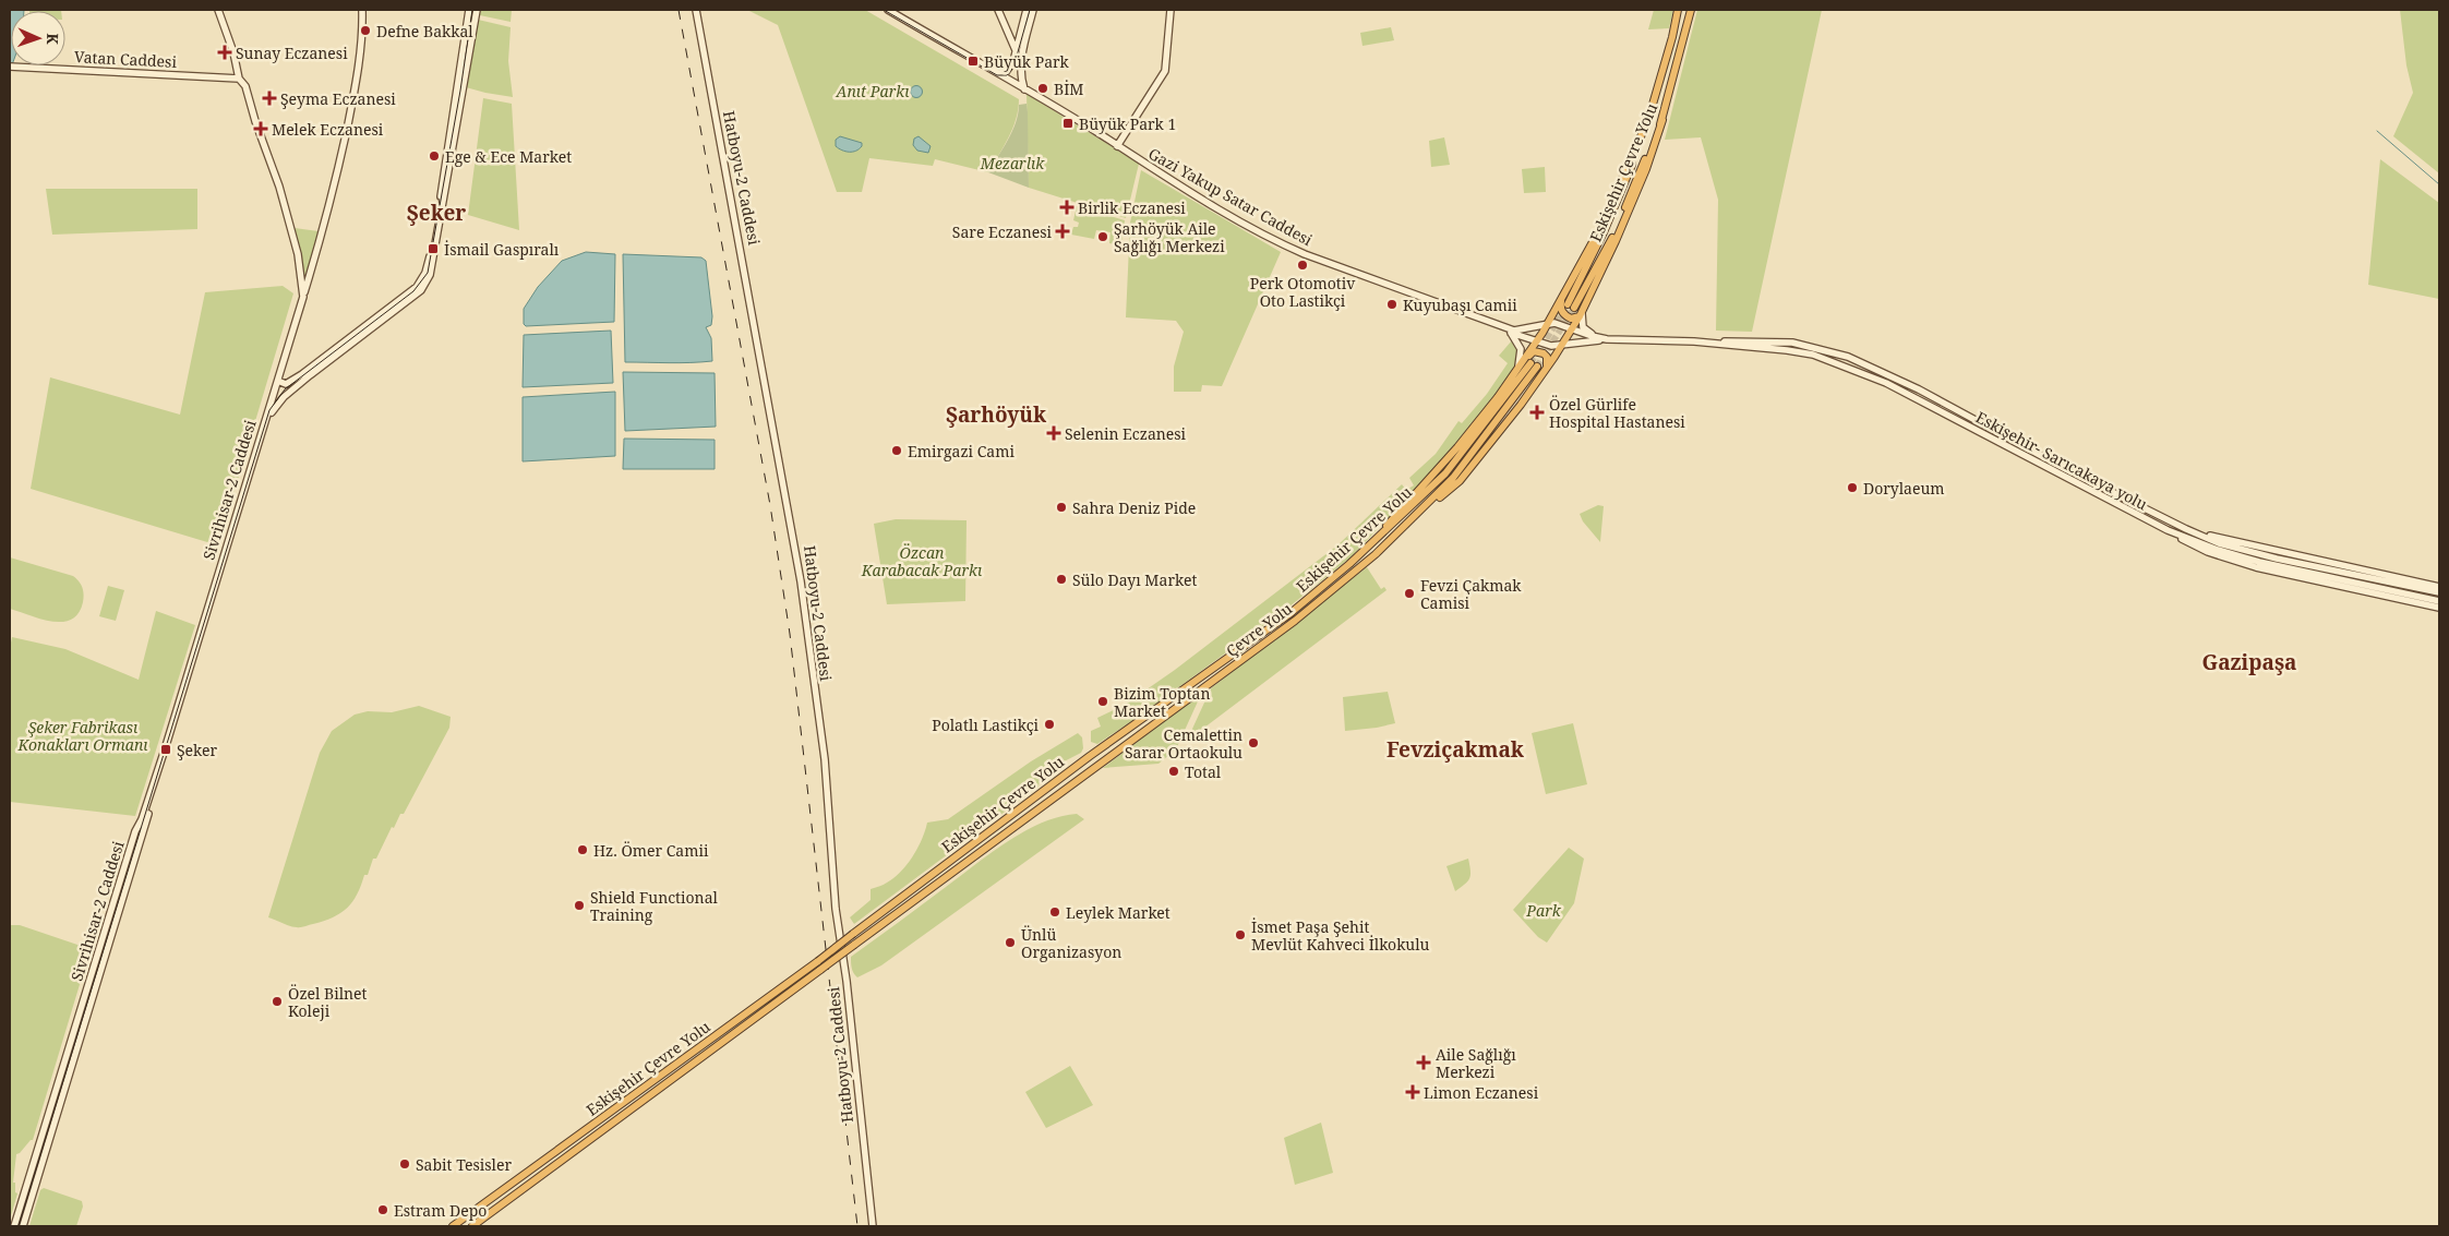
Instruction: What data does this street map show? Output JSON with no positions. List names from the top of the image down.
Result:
{
  "streets": {
    "highway": ["Eskişehir Çevre Yolu", "Çevre Yolu"],
    "main road": [
      "Vatan Caddesi",
      "Hatboyu-2 Caddesi",
      "Gazi Yakup Satar Caddesi",
      "Eskişehir- Sarıcakaya yolu",
      "Sivrihisar-2 Caddesi"
    ]
  },
  "crossings": [
    ["Eskişehir Çevre Yolu", "Çevre Yolu"],
    ["Gazi Yakup Satar Caddesi", "Eskişehir- Sarıcakaya yolu"]
  ],
  "districts": [
    "Şeker",
    "Şarhöyük",
    "Gazipaşa",
    "Fevziçakmak"
  ],
  "parks": [
    "Anıt Parkı",
    "Mezarlık",
    "Özcan Karabacak Parkı",
    "Şeker Fabrikası Konakları Ormanı",
    "Park"
  ],
  "places": {
    "other": [
      "Defne Bakkal",
      "BİM",
      "Ege & Ece Market",
      "Şarhöyük Aile Sağlığı Merkezi",
      "Perk Otomotiv Oto Lastikçi",
      "Kuyubaşı Camii",
      "Emirgazi Cami",
      "Dorylaeum",
      "Sahra Deniz Pide",
      "Sülo Dayı Market",
      "Fevzi Çakmak Camisi",
      "Bizim Toptan Market",
      "Polatlı Lastikçi",
      "Cemalettin Sarar Ortaokulu",
      "Total",
      "Hz. Ömer Camii",
      "Shield Functional Training",
      "Leylek Market",
      "İsmet Paşa Şehit Mevlüt Kahveci İlkokulu",
      "Ünlü Organizasyon",
      "Özel Bilnet Koleji",
      "Sabit Tesisler",
      "Estram Depo"
    ],
    "health": [
      "Sunay Eczanesi",
      "Şeyma Eczanesi",
      "Melek Eczanesi",
      "Birlik Eczanesi",
      "Sare Eczanesi",
      "Özel Gürlife Hospital Hastanesi",
      "Selenin Eczanesi",
      "Aile Sağlığı Merkezi",
      "Limon Eczanesi"
    ],
    "transit": [
      "Büyük Park",
      "Büyük Park 1",
      "İsmail Gaspıralı",
      "Şeker"
    ]
  },
  "north": "right"
}
